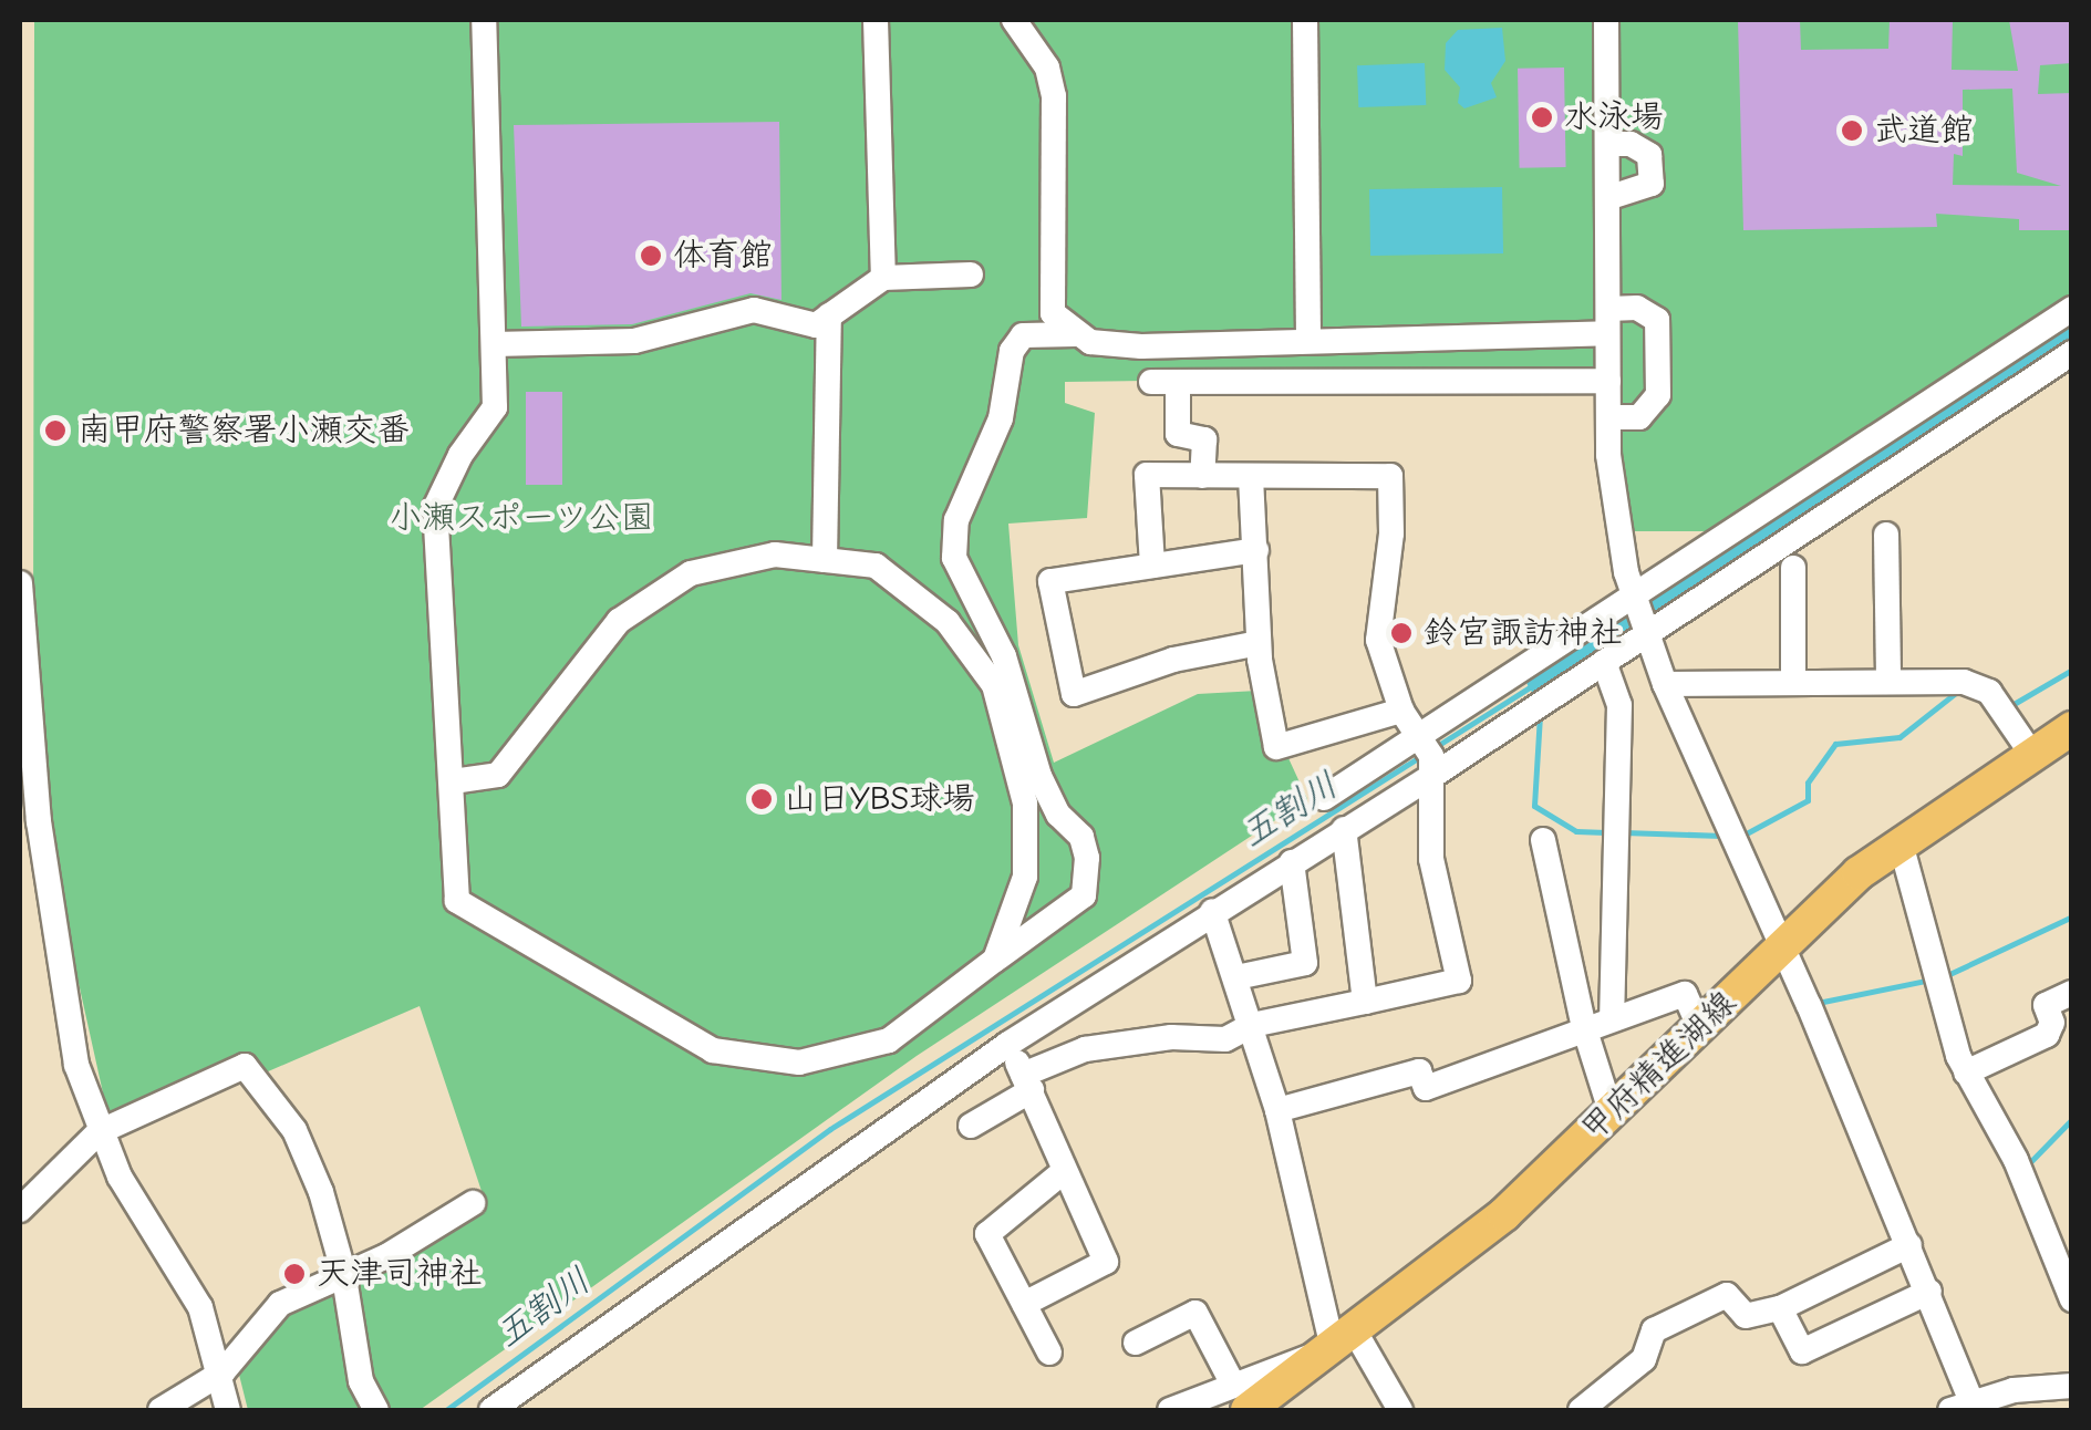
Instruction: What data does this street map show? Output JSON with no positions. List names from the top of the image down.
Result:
{
  "streets": {
    "main road": ["甲府精進湖線"]
  },
  "water": ["五割川"],
  "parks": ["小瀬スポーツ公園"],
  "places": [
    "水泳場",
    "武道館",
    "体育館",
    "南甲府警察署小瀬交番",
    "鈴宮諏訪神社",
    "山日YBS球場",
    "天津司神社"
  ]
}
